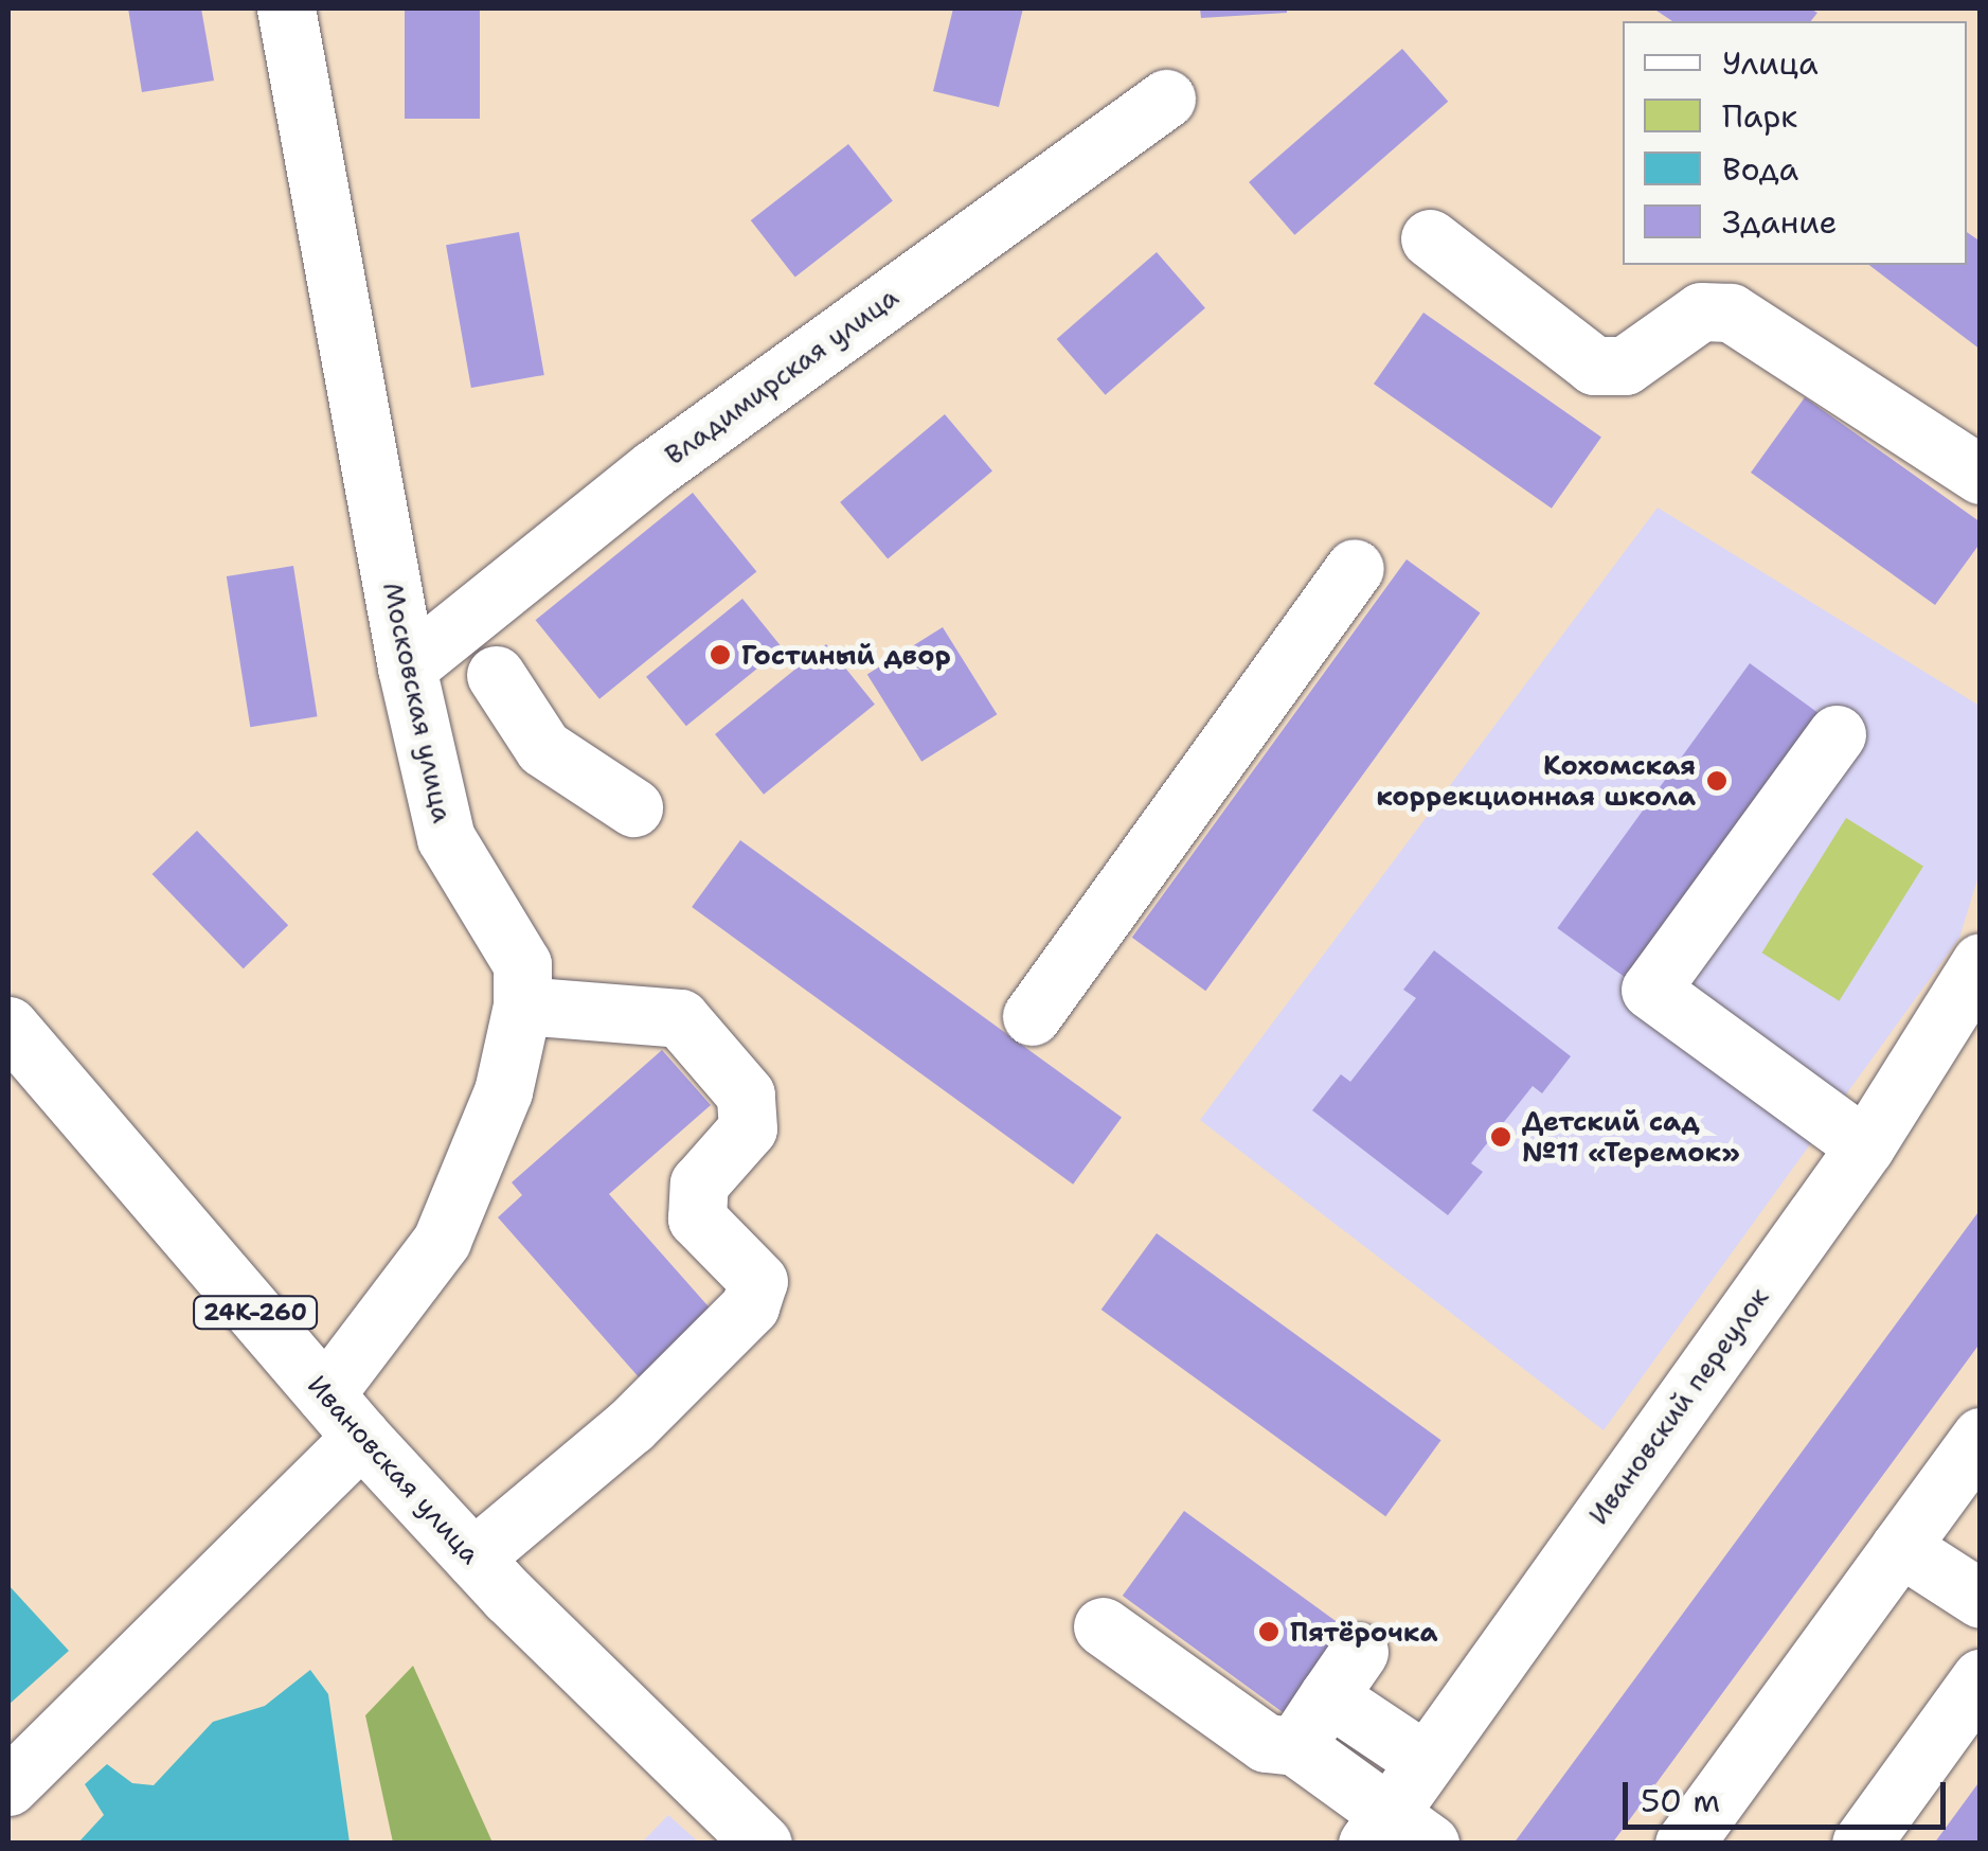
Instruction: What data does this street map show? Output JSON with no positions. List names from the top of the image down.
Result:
{
  "streets": {
    "street": [
      "Владимирская улица",
      "Московская улица",
      "24К-260",
      "Ивановский переулок",
      "Ивановская улица"
    ]
  },
  "crossings": [
    ["Владимирская улица", "Московская улица"],
    ["Московская улица", "Ивановская улица"]
  ],
  "places": [
    "Гостиный двор",
    "Кохомская коррекционная школа",
    "Детский сад №11 «Теремок»",
    "Пятёрочка"
  ],
  "legend": [
    "Улица",
    "Парк",
    "Вода",
    "Здание"
  ],
  "scale_bar": "50 m"
}
